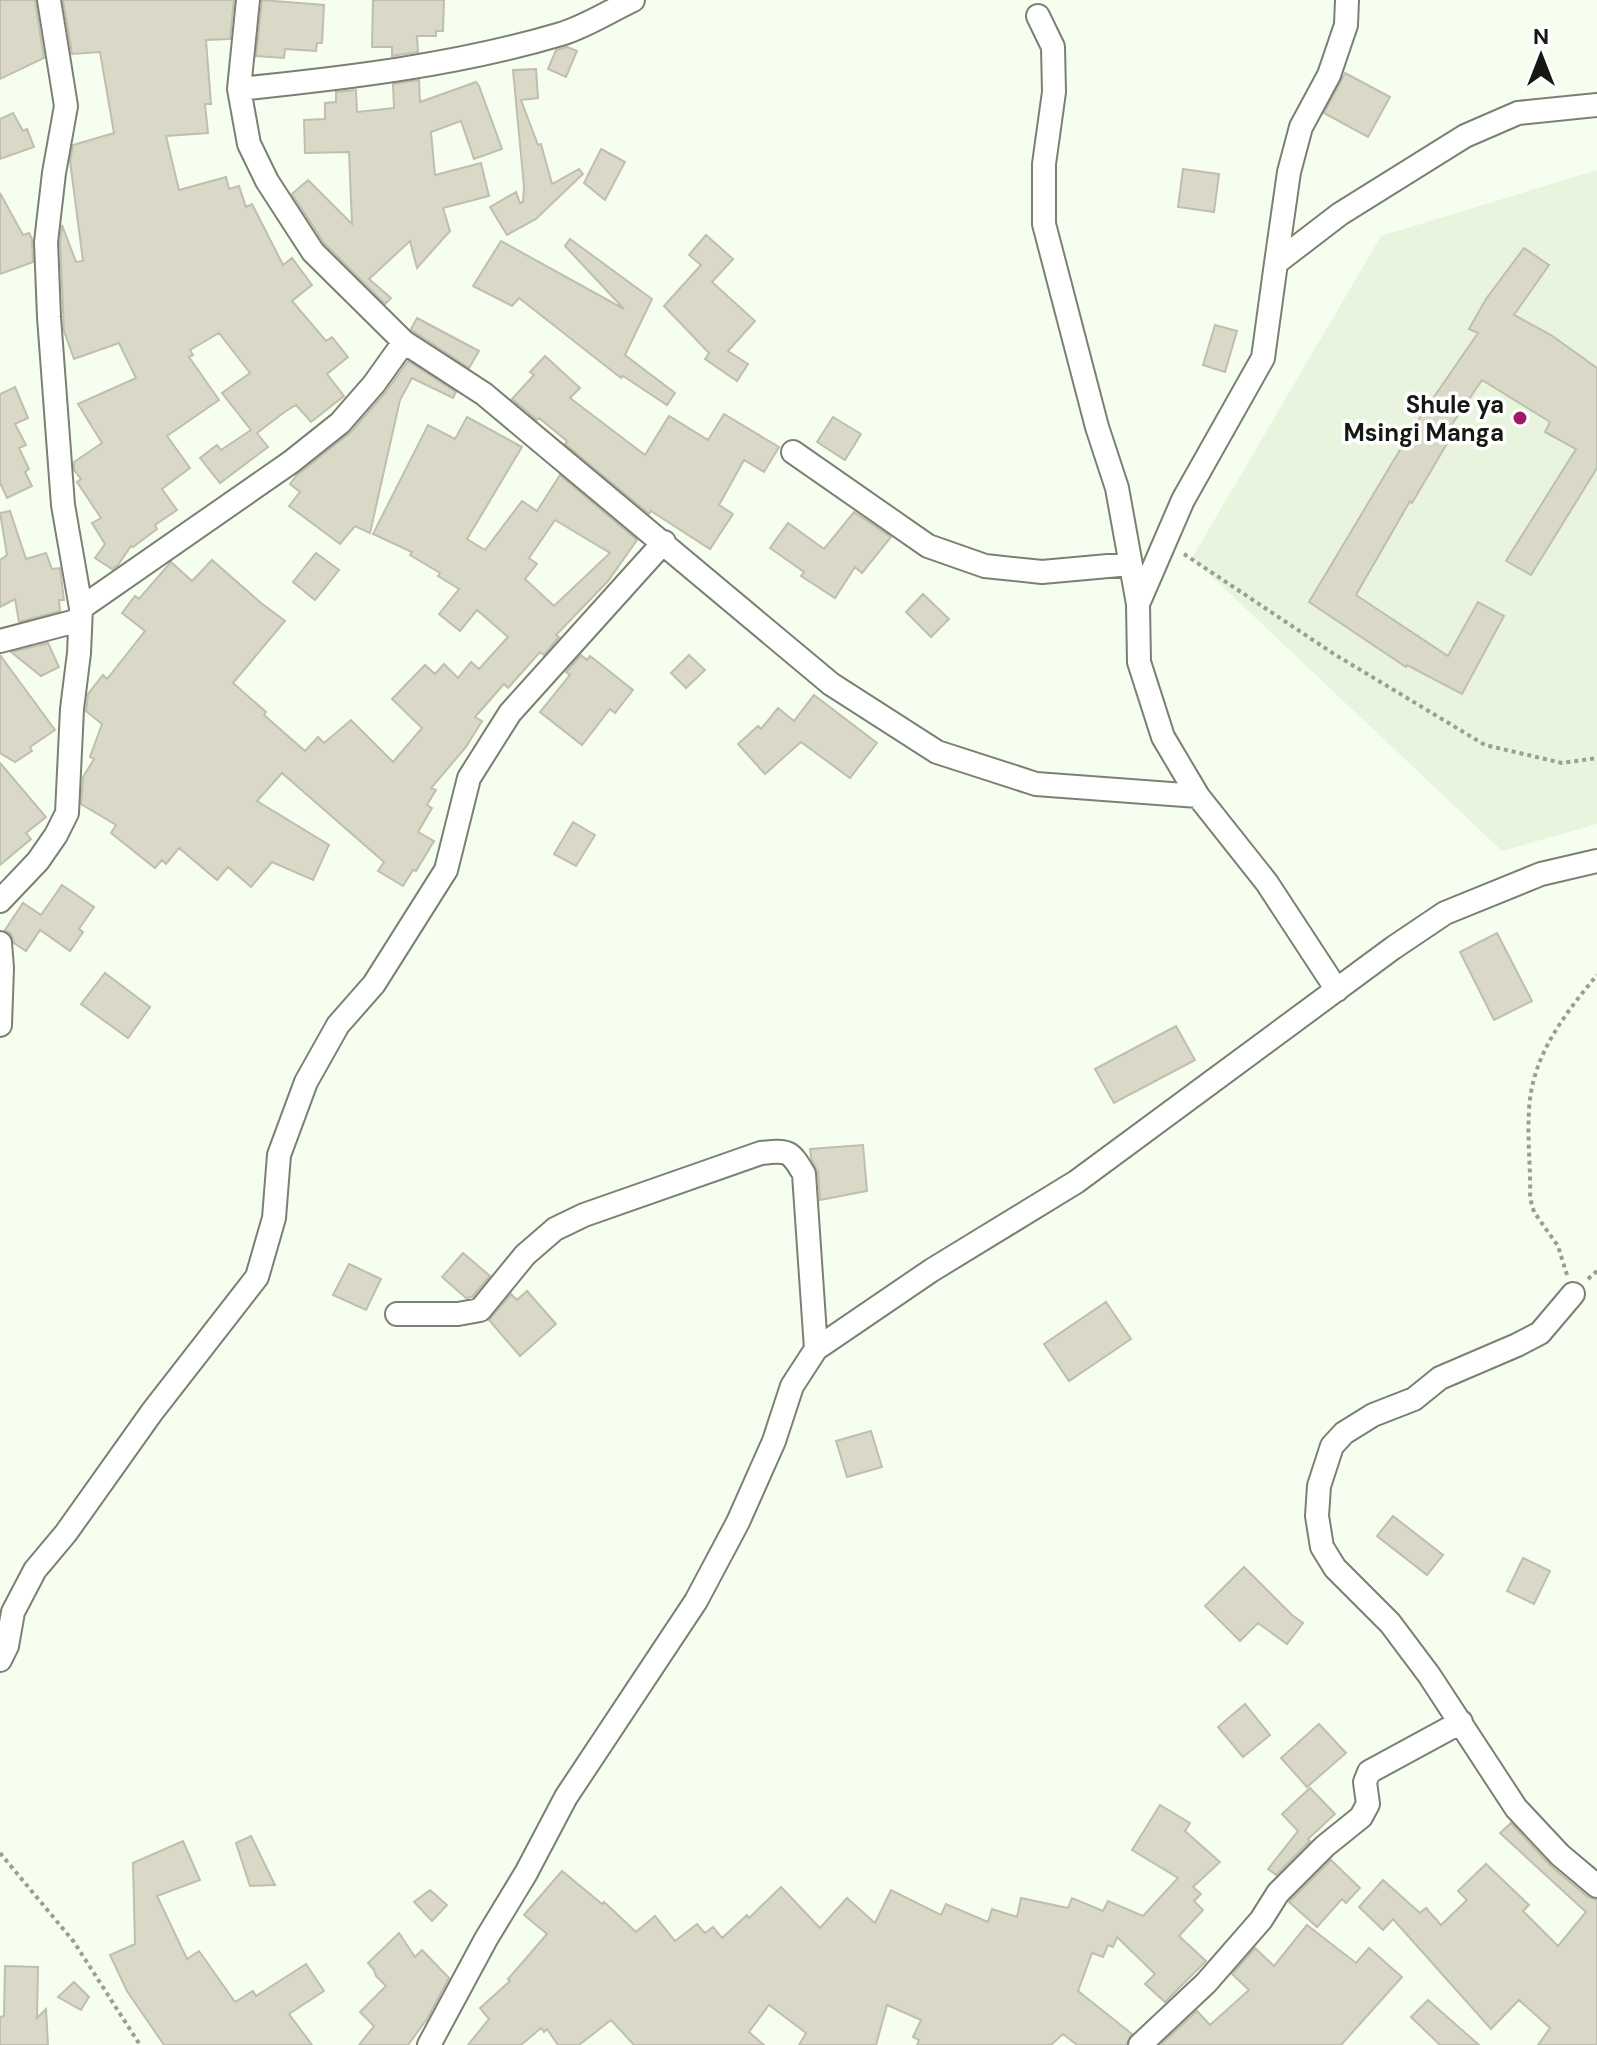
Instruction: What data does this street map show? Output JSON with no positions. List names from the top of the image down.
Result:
{
  "places": ["Shule ya Msingi Manga"],
  "north": "top"
}
